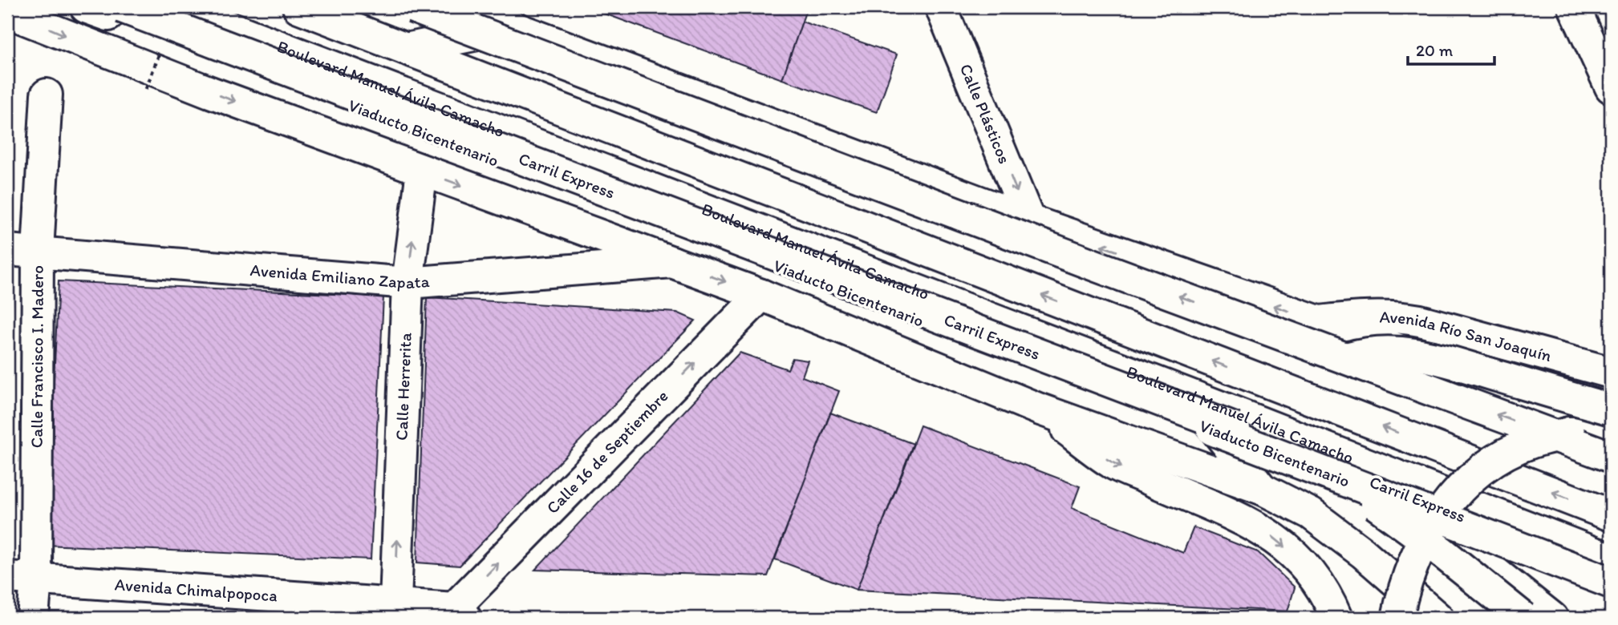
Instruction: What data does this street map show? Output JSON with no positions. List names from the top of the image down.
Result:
{
  "streets": {
    "main road": [
      "Boulevard Manuel Ávila Camacho",
      "Calle Plásticos",
      "Viaducto Bicentenario",
      "Carril Express",
      "Avenida Emiliano Zapata",
      "Avenida Río San Joaquín",
      "Calle Francisco I. Madero",
      "Calle Herrerita",
      "Calle 16 de Septiembre",
      "Avenida Chimalpopoca"
    ]
  },
  "crossings": [
    ["Boulevard Manuel Ávila Camacho", "Viaducto Bicentenario"],
    ["Avenida Emiliano Zapata", "Calle Francisco I. Madero"],
    ["Avenida Emiliano Zapata", "Calle Herrerita"],
    ["Calle Francisco I. Madero", "Avenida Chimalpopoca"],
    ["Calle Herrerita", "Avenida Chimalpopoca"],
    ["Calle 16 de Septiembre", "Avenida Chimalpopoca"]
  ],
  "one_way": ["Calle Plásticos", "Calle Herrerita", "Calle 16 de Septiembre"],
  "scale_bar": "20 m"
}
